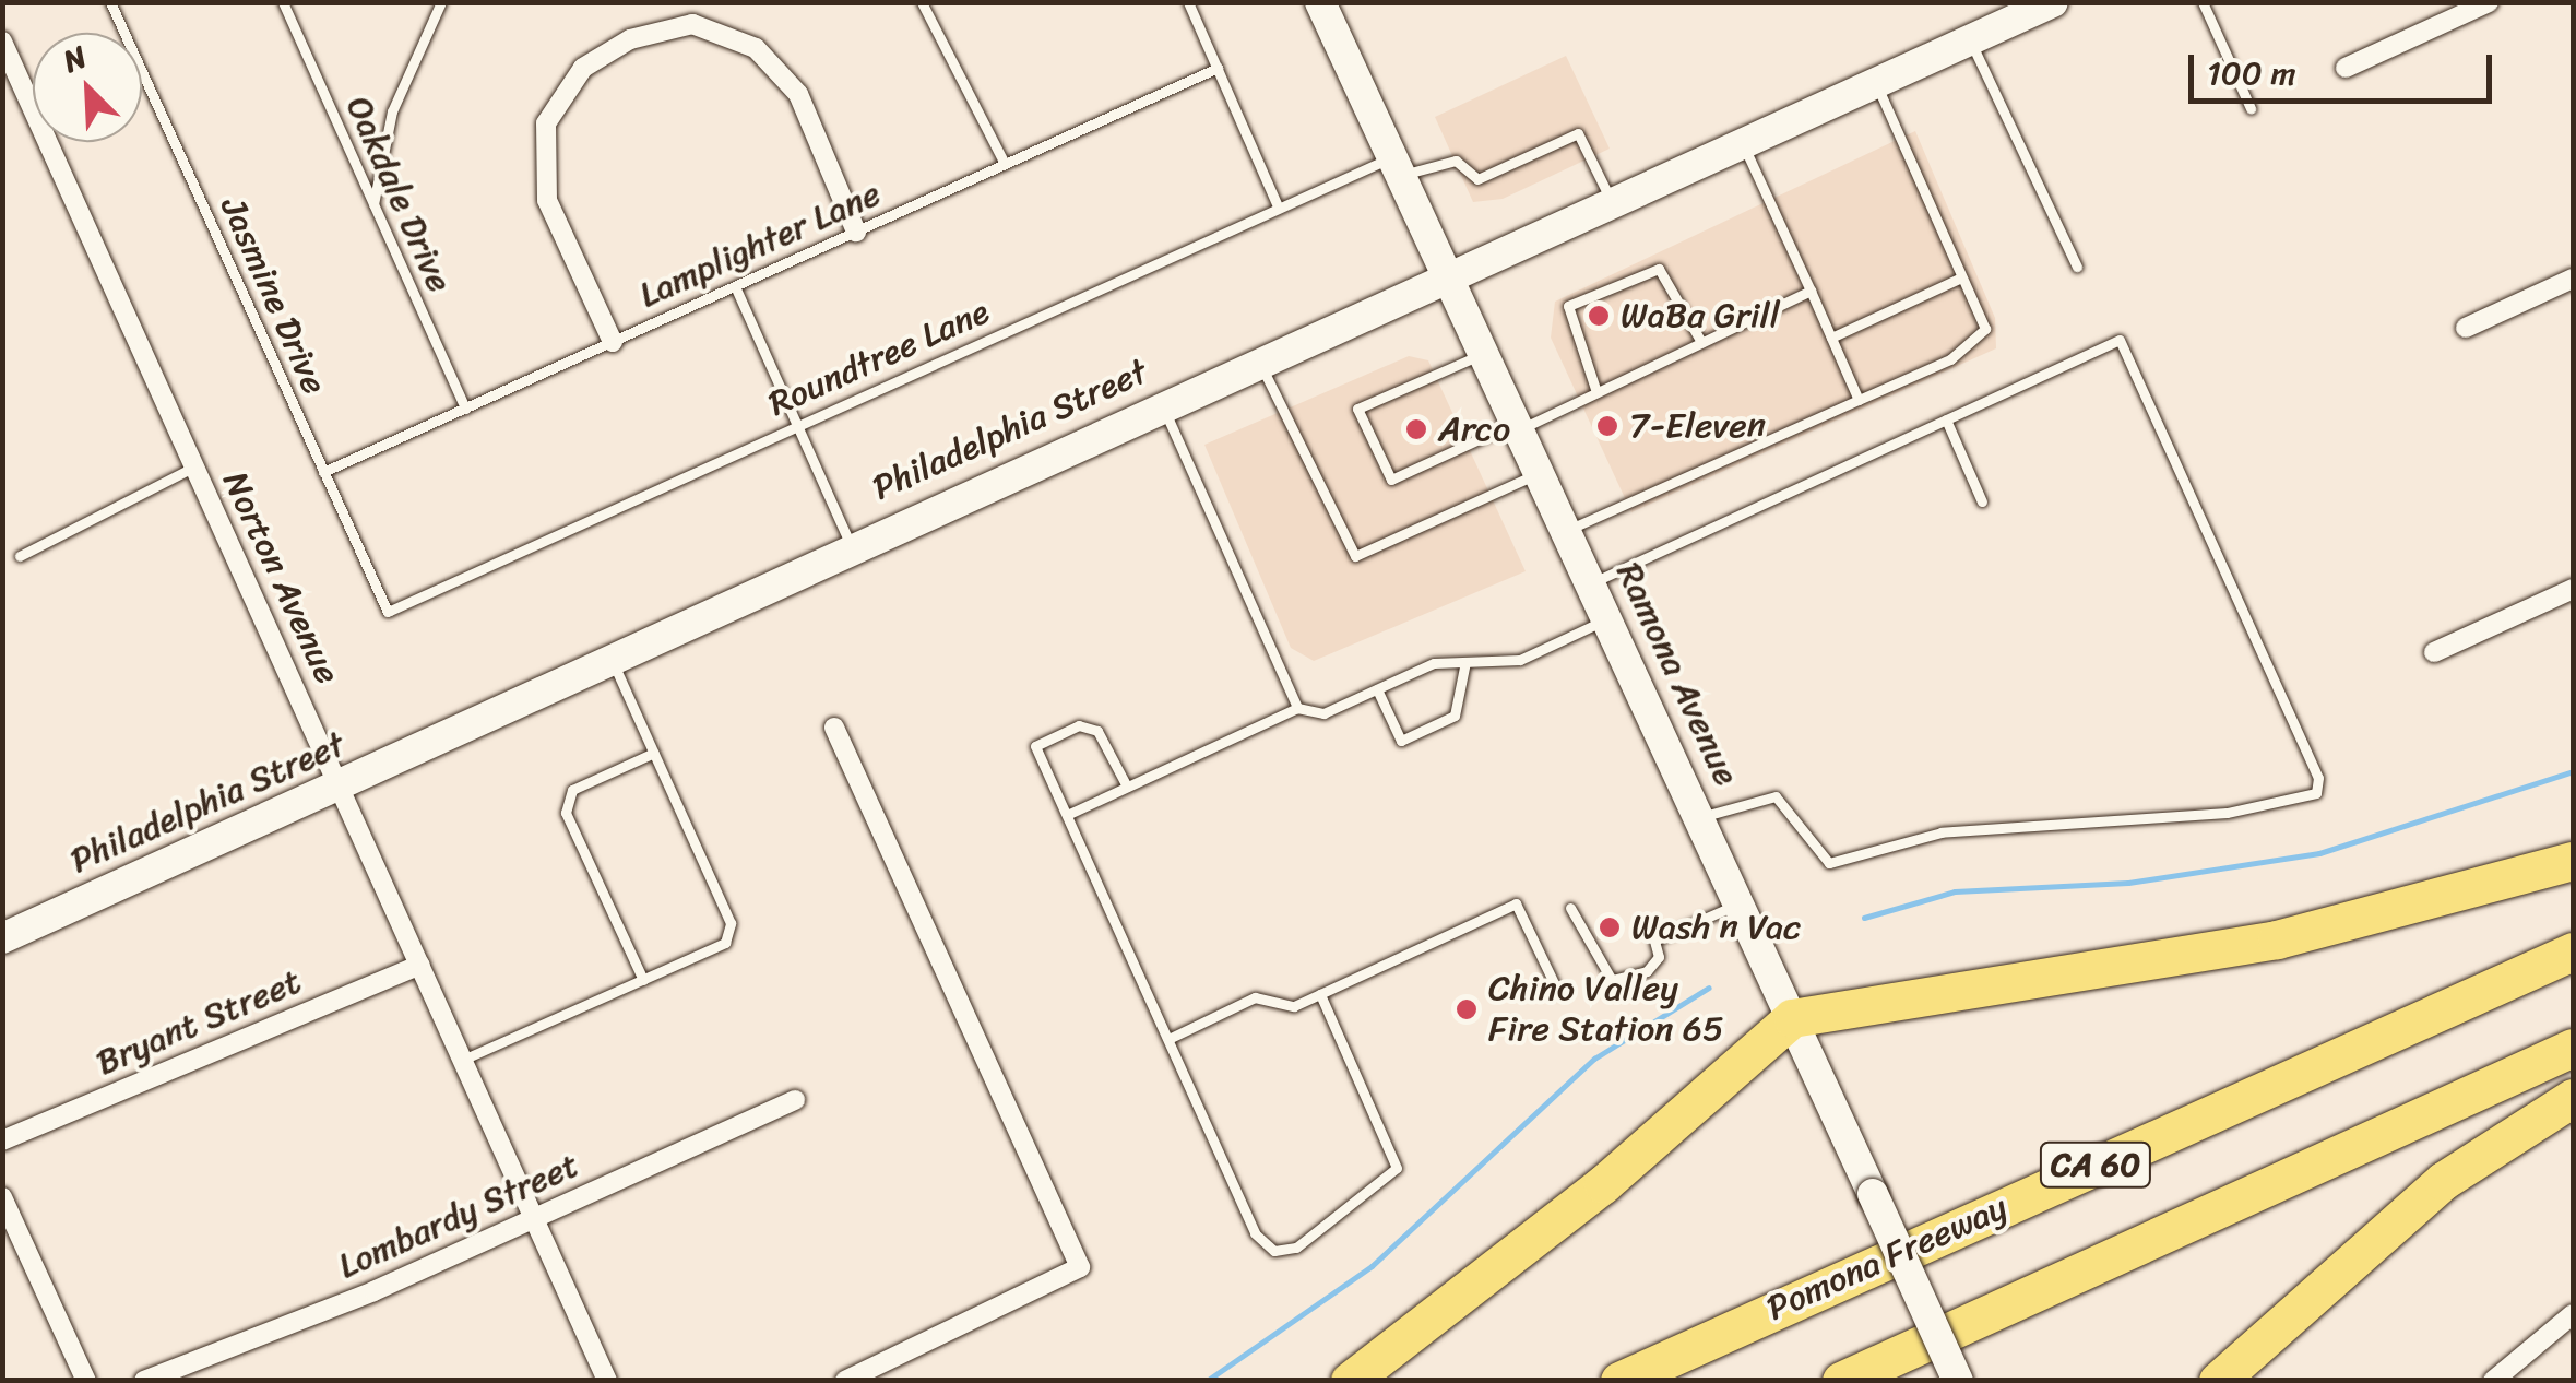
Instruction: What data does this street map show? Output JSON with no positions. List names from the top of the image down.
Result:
{
  "streets": {
    "highway": ["CA 60", "Pomona Freeway"],
    "main road": ["Philadelphia Street", "Ramona Avenue"],
    "street": ["Norton Avenue", "Bryant Street", "Lombardy Street"],
    "lane": [
      "Oakdale Drive",
      "Lamplighter Lane",
      "Jasmine Drive",
      "Roundtree Lane"
    ]
  },
  "crossings": [
    ["Oakdale Drive", "Lamplighter Lane"],
    ["Lamplighter Lane", "Jasmine Drive"],
    ["Jasmine Drive", "Roundtree Lane"],
    ["Roundtree Lane", "Philadelphia Street"],
    ["Roundtree Lane", "Ramona Avenue"],
    ["Philadelphia Street", "Norton Avenue"],
    ["Philadelphia Street", "Ramona Avenue"],
    ["Norton Avenue", "Bryant Street"],
    ["Norton Avenue", "Lombardy Street"]
  ],
  "places": [
    "WaBa Grill",
    "7-Eleven",
    "Arco",
    "Wash n Vac",
    "Chino Valley Fire Station 65"
  ],
  "scale_bar": "100 m",
  "north": "top left"
}
